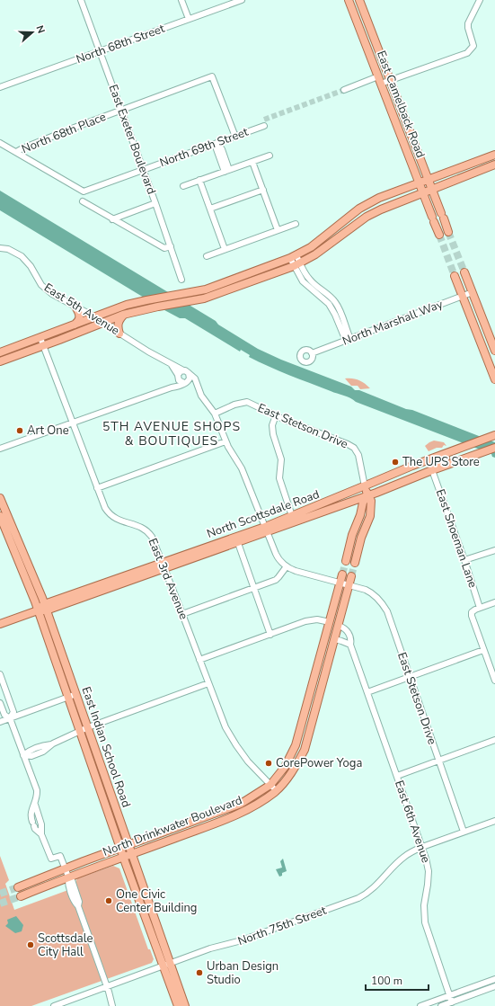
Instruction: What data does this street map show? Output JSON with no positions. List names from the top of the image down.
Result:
{
  "streets": {
    "main road": [
      "East Camelback Road",
      "North Scottsdale Road",
      "East Indian School Road",
      "North Drinkwater Boulevard"
    ],
    "street": [
      "North 68th Street",
      "North 68th Place",
      "East Exeter Boulevard",
      "North 69th Street",
      "East 5th Avenue",
      "North Marshall Way",
      "East Stetson Drive",
      "East Shoeman Lane",
      "East 3rd Avenue",
      "East 6th Avenue",
      "North 75th Street"
    ]
  },
  "crossings": [
    ["North 68th Street", "East Exeter Boulevard"],
    ["North 68th Place", "East Exeter Boulevard"],
    ["North 68th Place", "North 69th Street"],
    ["East Exeter Boulevard", "North 69th Street"],
    ["East Stetson Drive", "North Scottsdale Road"],
    ["East Stetson Drive", "North Drinkwater Boulevard"],
    ["East Stetson Drive", "North 75th Street"],
    ["North Scottsdale Road", "East Shoeman Lane"],
    ["North Scottsdale Road", "East 3rd Avenue"],
    ["North Scottsdale Road", "East Indian School Road"],
    ["East 3rd Avenue", "North Drinkwater Boulevard"],
    ["East Indian School Road", "North Drinkwater Boulevard"],
    ["East Indian School Road", "North 75th Street"],
    ["East 6th Avenue", "North Drinkwater Boulevard"],
    ["East 6th Avenue", "North 75th Street"]
  ],
  "districts": ["5TH AVENUE SHOPS & BOUTIQUES"],
  "places": [
    "Art One",
    "The UPS Store",
    "CorePower Yoga",
    "One Civic Center Building",
    "Scottsdale City Hall",
    "Urban Design Studio"
  ],
  "scale_bar": "100 m",
  "north": "right"
}
